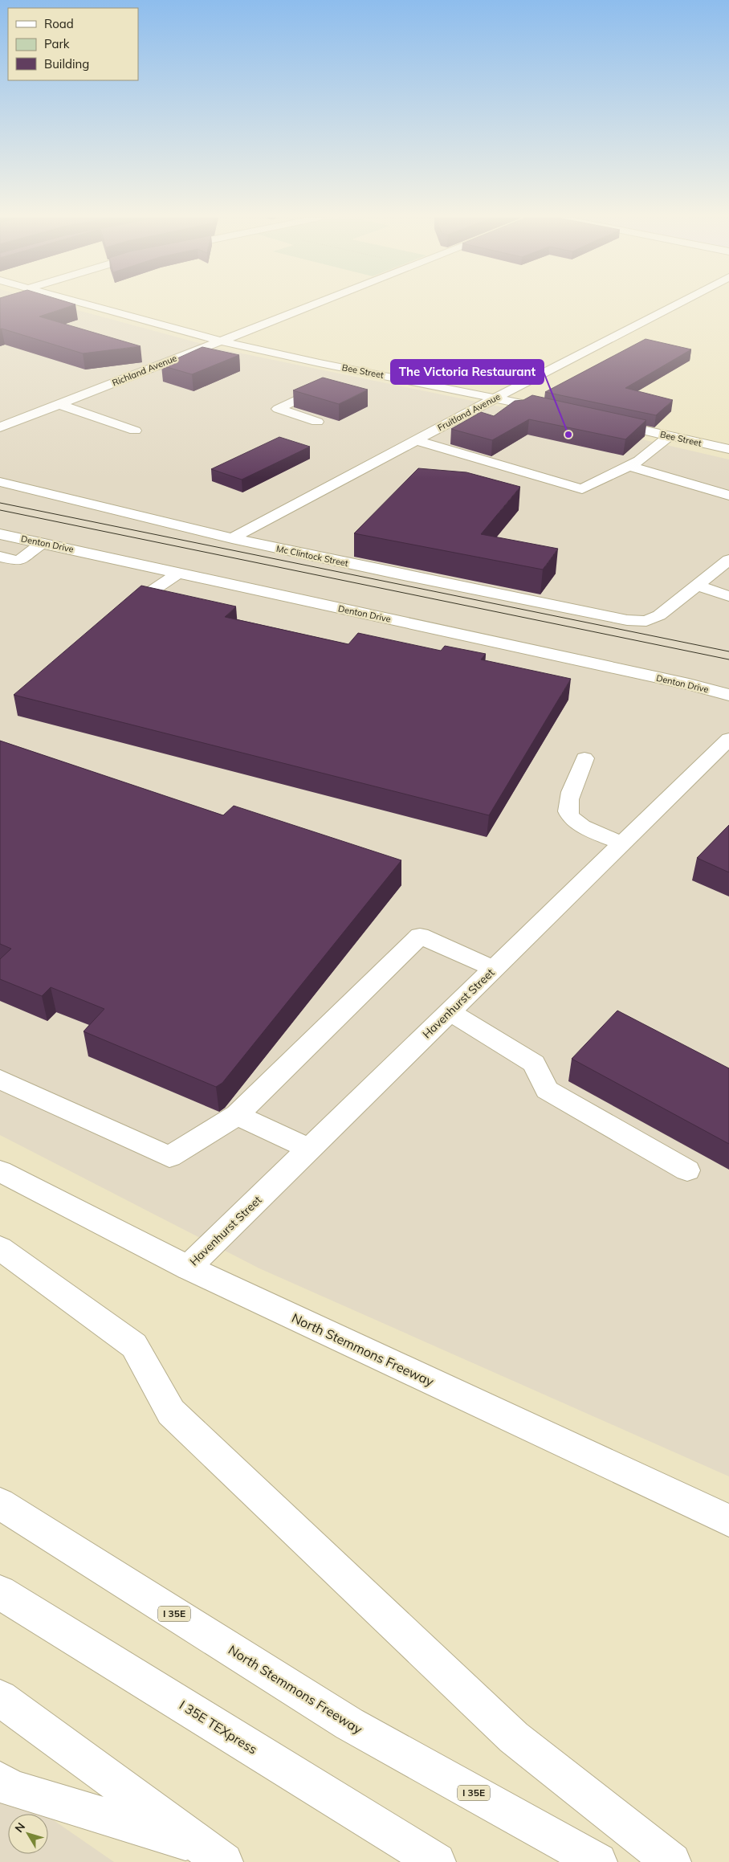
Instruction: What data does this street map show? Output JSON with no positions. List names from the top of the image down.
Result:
{
  "streets": {
    "main road": [
      "Richland Avenue",
      "Bee Street",
      "Fruitland Avenue",
      "Denton Drive",
      "Mc Clintock Street",
      "Havenhurst Street",
      "North Stemmons Freeway",
      "I 35E",
      "I 35E TEXpress"
    ]
  },
  "crossings": [
    ["Richland Avenue", "Bee Street"],
    ["Bee Street", "Fruitland Avenue"],
    ["Fruitland Avenue", "Mc Clintock Street"],
    ["Havenhurst Street", "North Stemmons Freeway"]
  ],
  "places": ["The Victoria Restaurant"],
  "legend": ["Road", "Park", "Building"],
  "north": "top left"
}
